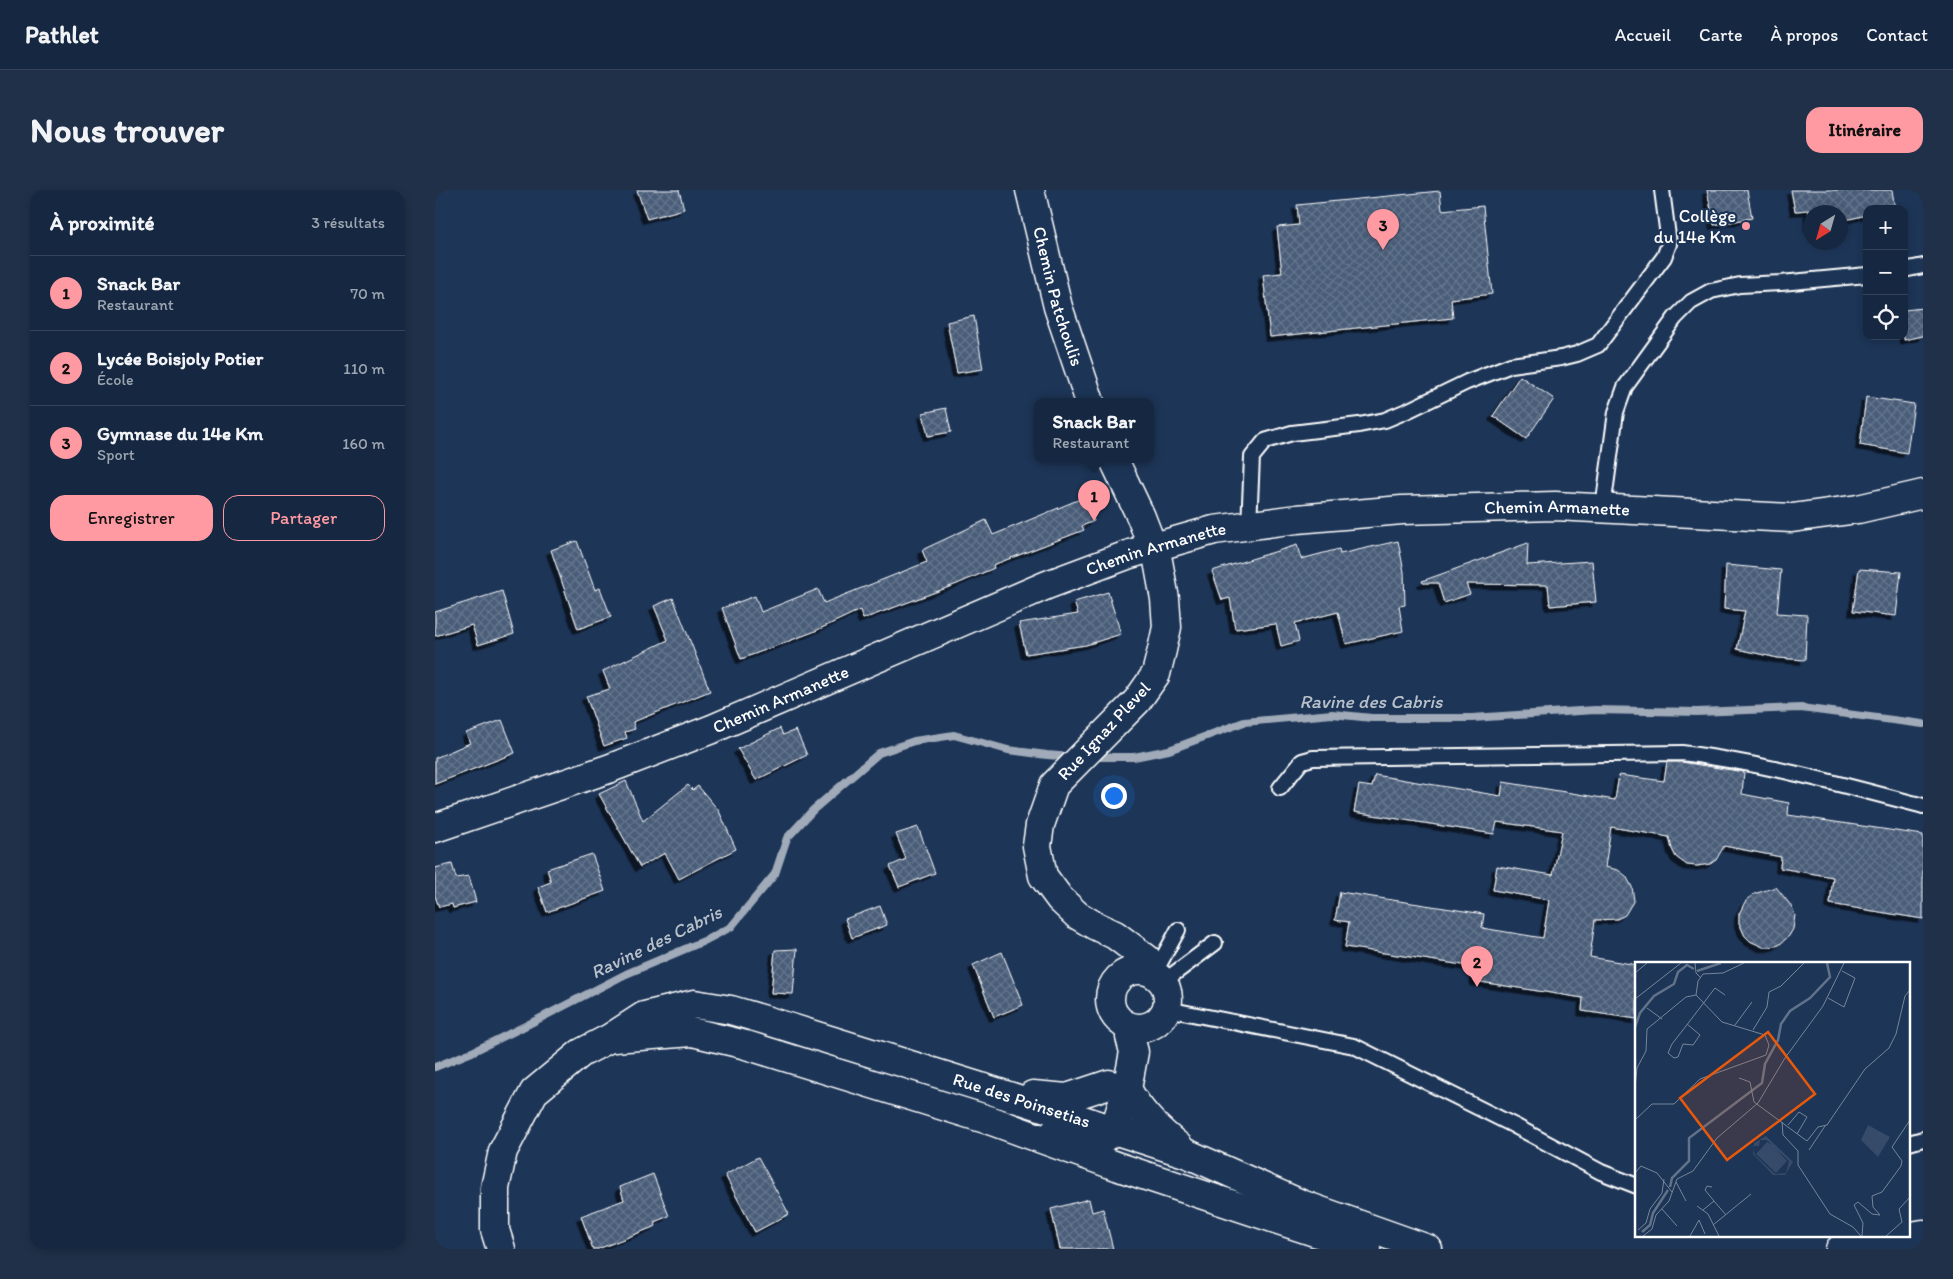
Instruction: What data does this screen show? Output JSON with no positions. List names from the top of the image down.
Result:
{
  "streets": {
    "street": [
      "Chemin Patchoulis",
      "Chemin Armanette",
      "Rue Ignaz Plevel",
      "Rue des Poinsetias"
    ]
  },
  "crossings": [
    ["Chemin Armanette", "Rue Ignaz Plevel"]
  ],
  "water": ["Ravine des Cabris"],
  "places": ["Collège du 14e Km"],
  "north": "bottom left",
  "page": {
    "header": "Pathlet",
    "nav": [
      "Accueil",
      "Carte",
      "À propos",
      "Contact"
    ],
    "buttons": [
      "Itinéraire",
      ["Enregistrer", "Partager"]
    ],
    "title": "Nous trouver",
    "heading": ["À proximité", "3 résultats"],
    "map_buttons": ["+", "−"],
    "pins": ["3", "1", "2"],
    "list": [
      {
        "mark": "1",
        "name": "Snack Bar",
        "note": "Restaurant",
        "value": "70 m"
      },
      {
        "mark": "2",
        "name": "Lycée Boisjoly Potier",
        "note": "École",
        "value": "110 m"
      },
      {
        "mark": "3",
        "name": "Gymnase du 14e Km",
        "note": "Sport",
        "value": "160 m"
      }
    ],
    "popup": ["Snack Bar", "Restaurant"]
  }
}
